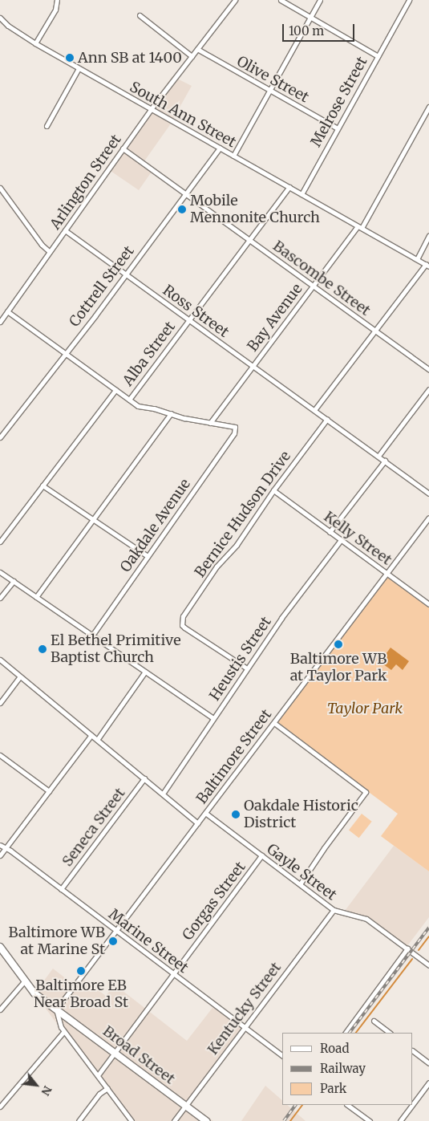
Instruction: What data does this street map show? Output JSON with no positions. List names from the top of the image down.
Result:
{
  "streets": {
    "main road": ["Broad Street"],
    "street": [
      "Olive Street",
      "Melrose Street",
      "South Ann Street",
      "Arlington Street",
      "Bascombe Street",
      "Cottrell Street",
      "Ross Street",
      "Bay Avenue",
      "Alba Street",
      "Bernice Hudson Drive",
      "Oakdale Avenue",
      "Kelly Street",
      "Heustis Street",
      "Baltimore Street",
      "Seneca Street",
      "Gayle Street",
      "Gorgas Street",
      "Marine Street",
      "Kentucky Street"
    ]
  },
  "crossings": [
    ["Olive Street", "Melrose Street"],
    ["Olive Street", "Arlington Street"],
    ["Melrose Street", "South Ann Street"],
    ["South Ann Street", "Arlington Street"],
    ["South Ann Street", "Cottrell Street"],
    ["South Ann Street", "Bay Avenue"],
    ["South Ann Street", "Alba Street"],
    ["Arlington Street", "Bascombe Street"],
    ["Arlington Street", "Ross Street"],
    ["Bascombe Street", "Cottrell Street"],
    ["Bascombe Street", "Bay Avenue"],
    ["Bascombe Street", "Alba Street"],
    ["Cottrell Street", "Ross Street"],
    ["Ross Street", "Bay Avenue"],
    ["Ross Street", "Alba Street"],
    ["Ross Street", "Bernice Hudson Drive"],
    ["Bay Avenue", "Oakdale Avenue"],
    ["Bernice Hudson Drive", "Kelly Street"],
    ["Bernice Hudson Drive", "Heustis Street"],
    ["Kelly Street", "Heustis Street"],
    ["Kelly Street", "Baltimore Street"],
    ["Baltimore Street", "Gayle Street"],
    ["Baltimore Street", "Marine Street"],
    ["Baltimore Street", "Broad Street"],
    ["Seneca Street", "Marine Street"],
    ["Gayle Street", "Gorgas Street"],
    ["Gayle Street", "Kentucky Street"],
    ["Gorgas Street", "Marine Street"],
    ["Gorgas Street", "Broad Street"],
    ["Marine Street", "Kentucky Street"],
    ["Kentucky Street", "Broad Street"]
  ],
  "parks": ["Taylor Park"],
  "places": [
    "Ann SB at 1400",
    "Mobile Mennonite Church",
    "Baltimore WB at Taylor Park",
    "El Bethel Primitive Baptist Church",
    "Oakdale Historic District",
    "Baltimore WB at Marine St",
    "Baltimore EB Near Broad St"
  ],
  "legend": ["Road", "Railway", "Park"],
  "scale_bar": "100 m",
  "north": "bottom right"
}
